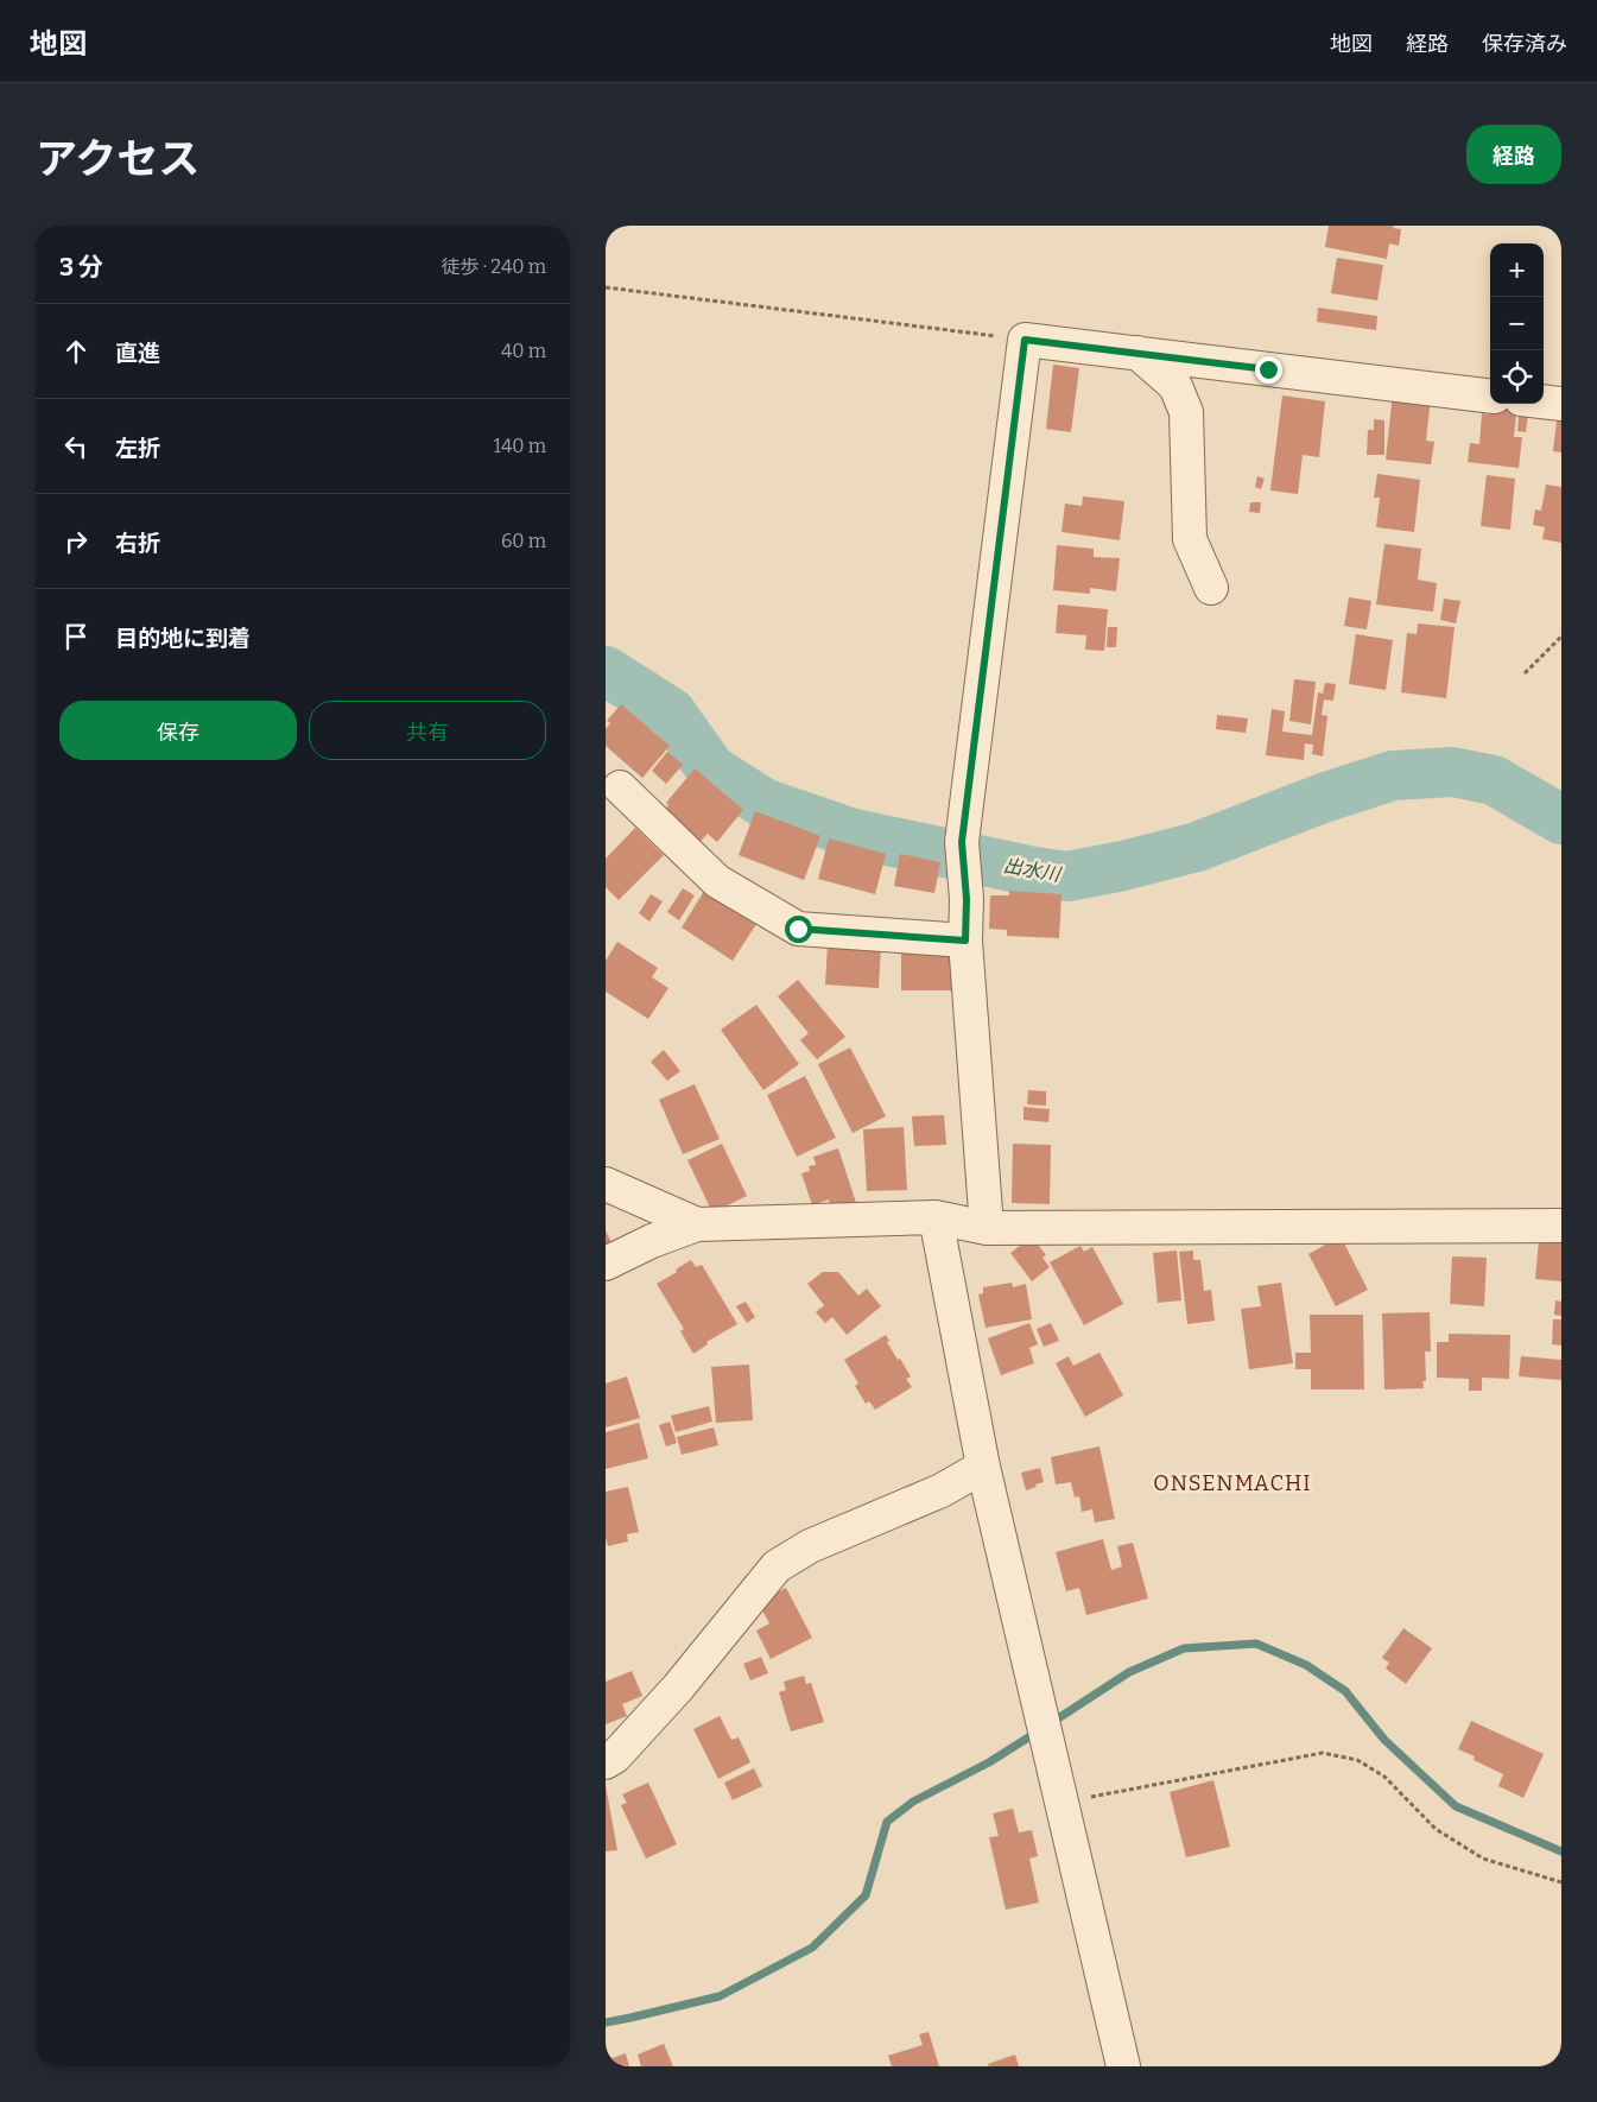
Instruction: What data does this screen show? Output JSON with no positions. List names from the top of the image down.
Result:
{
  "districts": ["ONSENMACHI"],
  "water": ["出水川"],
  "page": {
    "header": "地図",
    "nav": ["地図", "経路", "保存済み"],
    "title": "アクセス",
    "buttons": [
      "経路",
      ["保存", "共有"]
    ],
    "heading": ["3 分", "徒歩 · 240 m"],
    "map_buttons": ["+", "−"],
    "list": [
      ["直進", "40 m"],
      ["左折", "140 m"],
      ["右折", "60 m"],
      "目的地に到着"
    ]
  }
}
